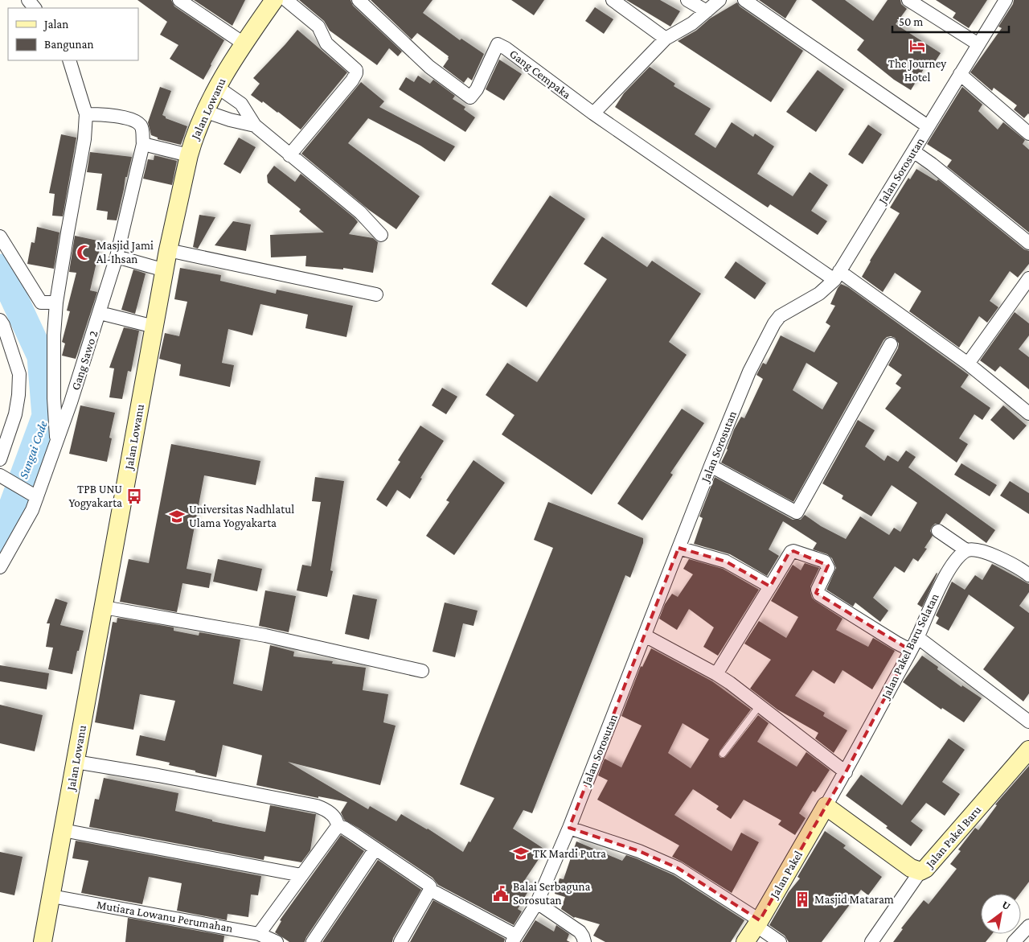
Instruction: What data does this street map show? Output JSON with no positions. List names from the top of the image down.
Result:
{
  "streets": {
    "main road": ["Jalan Lowanu", "Jalan Pakel Baru", "Jalan Pakel"],
    "street": [
      "Gang Cempaka",
      "Jalan Sorosutan",
      "Gang Sawo 2",
      "Jalan Pakel Baru Selatan",
      "Mutiara Lowanu Perumahan"
    ]
  },
  "crossings": [
    ["Jalan Lowanu", "Mutiara Lowanu Perumahan"],
    ["Jalan Pakel Baru Selatan", "Jalan Pakel Baru"],
    ["Jalan Pakel Baru Selatan", "Jalan Pakel"],
    ["Jalan Pakel Baru", "Jalan Pakel"]
  ],
  "water": ["Sungai Code"],
  "places": {
    "hotel": ["The Journey Hotel"],
    "mosque": ["Masjid Jami Al-Ihsan"],
    "bus stop": ["TPB UNU Yogyakarta"],
    "school or university": ["Universitas Nadhlatul Ulama Yogyakarta", "TK Mardi Putra"],
    "public building": ["Balai Serbaguna Sorosutan"],
    "building": ["Masjid Mataram"]
  },
  "legend": ["Jalan", "Bangunan"],
  "scale_bar": "50 m",
  "north": "top right"
}
